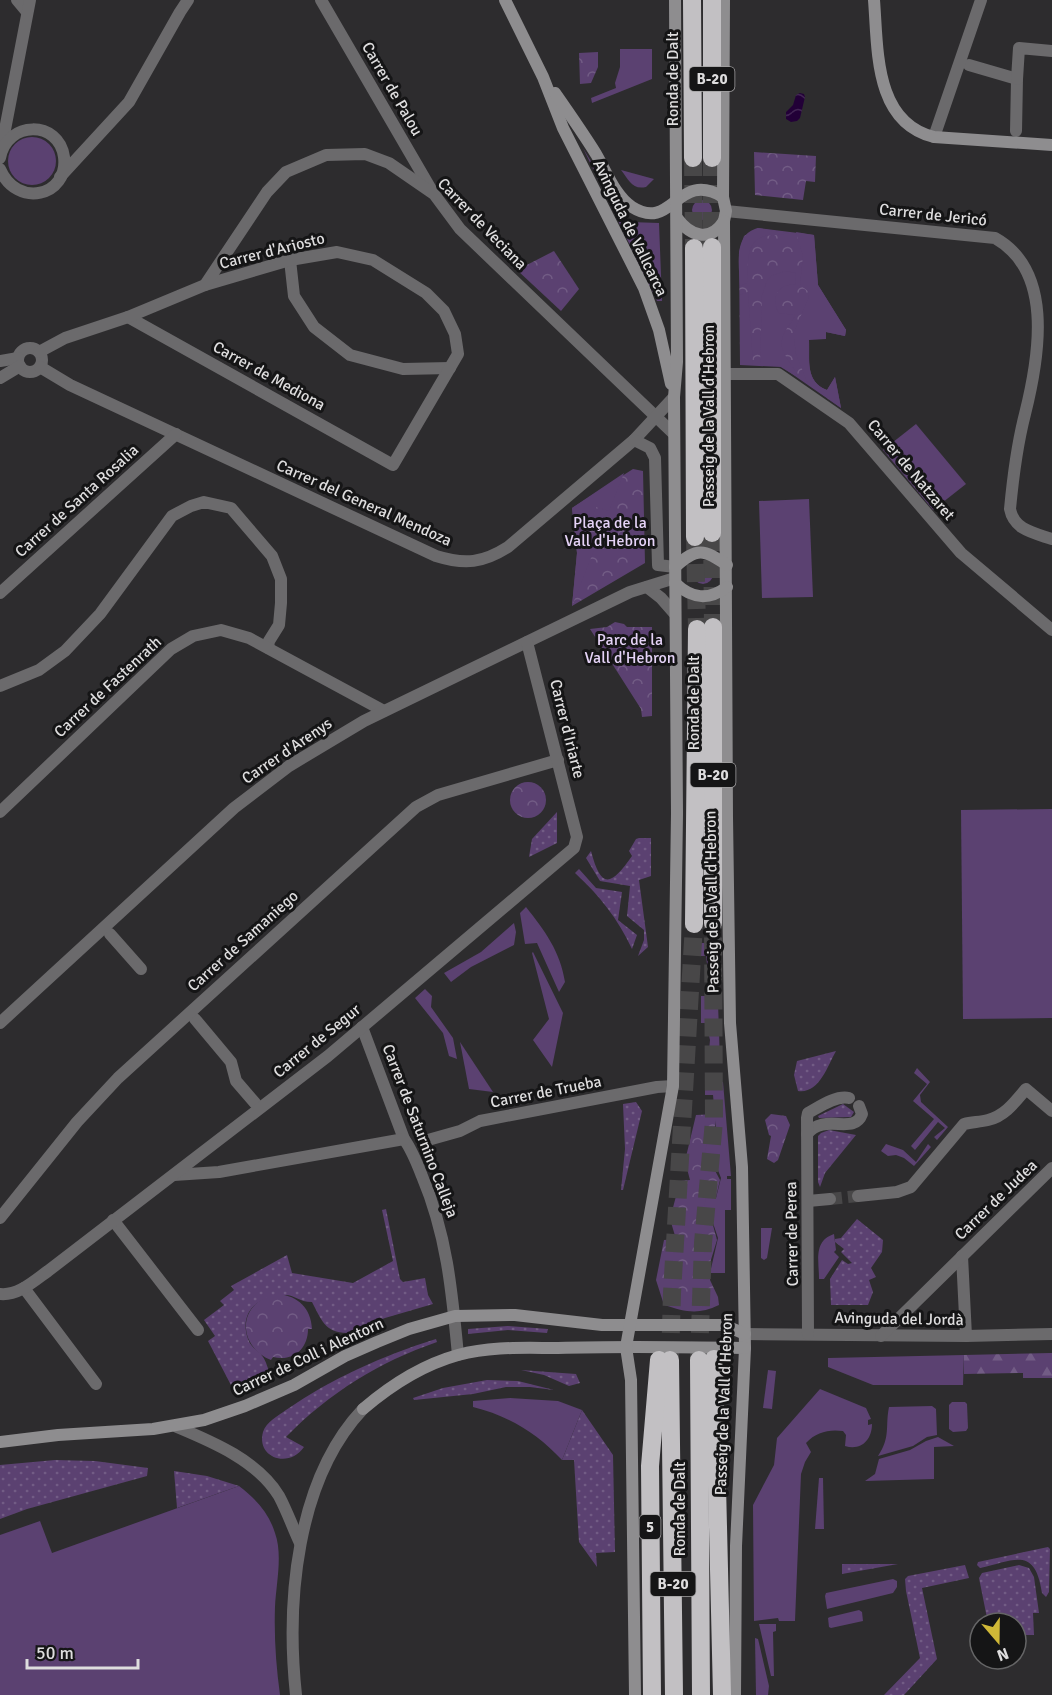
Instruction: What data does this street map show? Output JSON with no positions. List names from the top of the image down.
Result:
{
  "streets": {
    "highway": ["Ronda de Dalt", "B-20", "5"],
    "street": [
      "Carrer de Palou",
      "Carrer de Jericó",
      "Carrer de Veciana",
      "Avinguda de Vallcarca",
      "Carrer d'Ariosto",
      "Carrer de Mediona",
      "Passeig de la Vall d'Hebron",
      "Carrer de Natzaret",
      "Carrer de Santa Rosalia",
      "Carrer del General Mendoza",
      "Carrer de Fastenrath",
      "Carrer d'Iriarte",
      "Carrer d'Arenys",
      "Carrer de Samaniego",
      "Carrer de Segur",
      "Carrer de Trueba",
      "Carrer de Saturnino Calleja",
      "Carrer de Judea",
      "Carrer de Perea",
      "Avinguda del Jordà",
      "Carrer de Coll i Alentorn"
    ]
  },
  "crossings": [
    ["Ronda de Dalt", "5"],
    ["Carrer de Palou", "Carrer de Veciana"],
    ["Carrer de Jericó", "Avinguda de Vallcarca"],
    ["Carrer de Jericó", "Passeig de la Vall d'Hebron"],
    ["Carrer de Veciana", "Carrer d'Ariosto"],
    ["Carrer de Veciana", "Passeig de la Vall d'Hebron"],
    ["Carrer de Veciana", "Carrer del General Mendoza"],
    ["Avinguda de Vallcarca", "Passeig de la Vall d'Hebron"],
    ["Avinguda de Vallcarca", "Carrer del General Mendoza"],
    ["Carrer d'Ariosto", "Carrer de Mediona"],
    ["Passeig de la Vall d'Hebron", "Carrer de Natzaret"],
    ["Passeig de la Vall d'Hebron", "Carrer del General Mendoza"],
    ["Passeig de la Vall d'Hebron", "Carrer d'Arenys"],
    ["Passeig de la Vall d'Hebron", "Carrer de Trueba"],
    ["Passeig de la Vall d'Hebron", "Avinguda del Jordà"],
    ["Passeig de la Vall d'Hebron", "Carrer de Coll i Alentorn"],
    ["Carrer de Santa Rosalia", "Carrer del General Mendoza"],
    ["Carrer de Fastenrath", "Carrer d'Arenys"],
    ["Carrer d'Iriarte", "Carrer d'Arenys"],
    ["Carrer d'Iriarte", "Carrer de Samaniego"],
    ["Carrer d'Iriarte", "Carrer de Segur"],
    ["Carrer de Segur", "Carrer de Saturnino Calleja"],
    ["Carrer de Saturnino Calleja", "Carrer de Coll i Alentorn"],
    ["Carrer de Judea", "Avinguda del Jordà"],
    ["Carrer de Perea", "Avinguda del Jordà"],
    ["Avinguda del Jordà", "Carrer de Coll i Alentorn"]
  ],
  "parks": ["Plaça de la Vall d'Hebron", "Parc de la Vall d'Hebron"],
  "scale_bar": "50 m",
  "north": "bottom"
}
